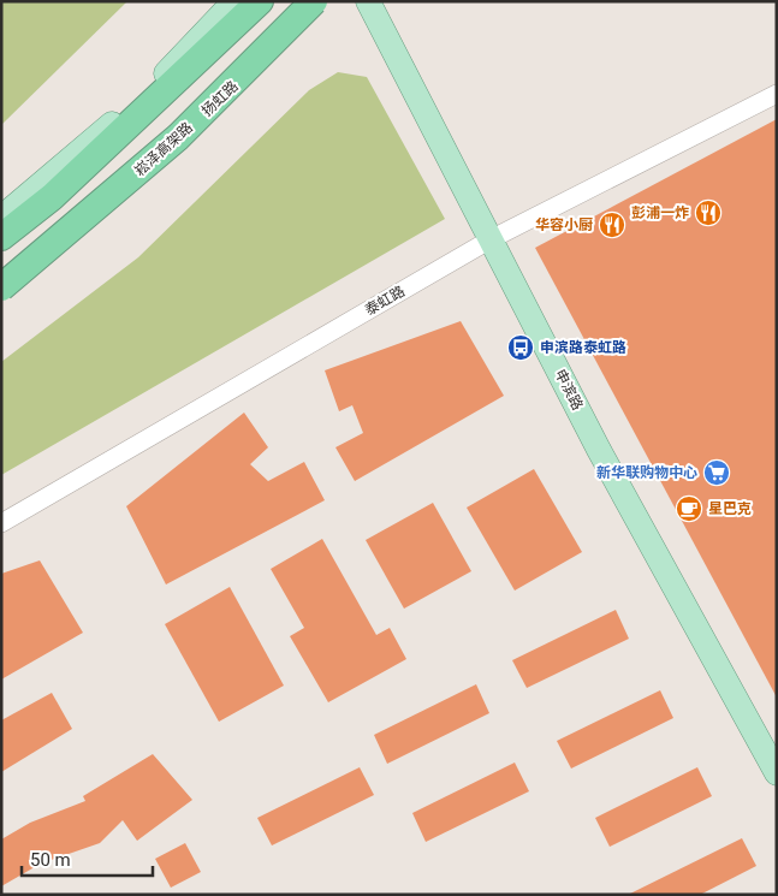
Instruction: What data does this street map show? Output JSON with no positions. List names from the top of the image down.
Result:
{
  "streets": {
    "highway": ["崧泽高架路"],
    "main road": ["扬虹路", "申滨路"],
    "street": ["泰虹路"]
  },
  "crossings": [
    ["扬虹路", "崧泽高架路"],
    ["泰虹路", "申滨路"]
  ],
  "places": {
    "restaurant": ["彭浦一炸", "华容小厨"],
    "bus stop": ["申滨路泰虹路"],
    "supermarket": ["新华联购物中心"],
    "cafe": ["星巴克"]
  },
  "scale_bar": "50 m"
}
